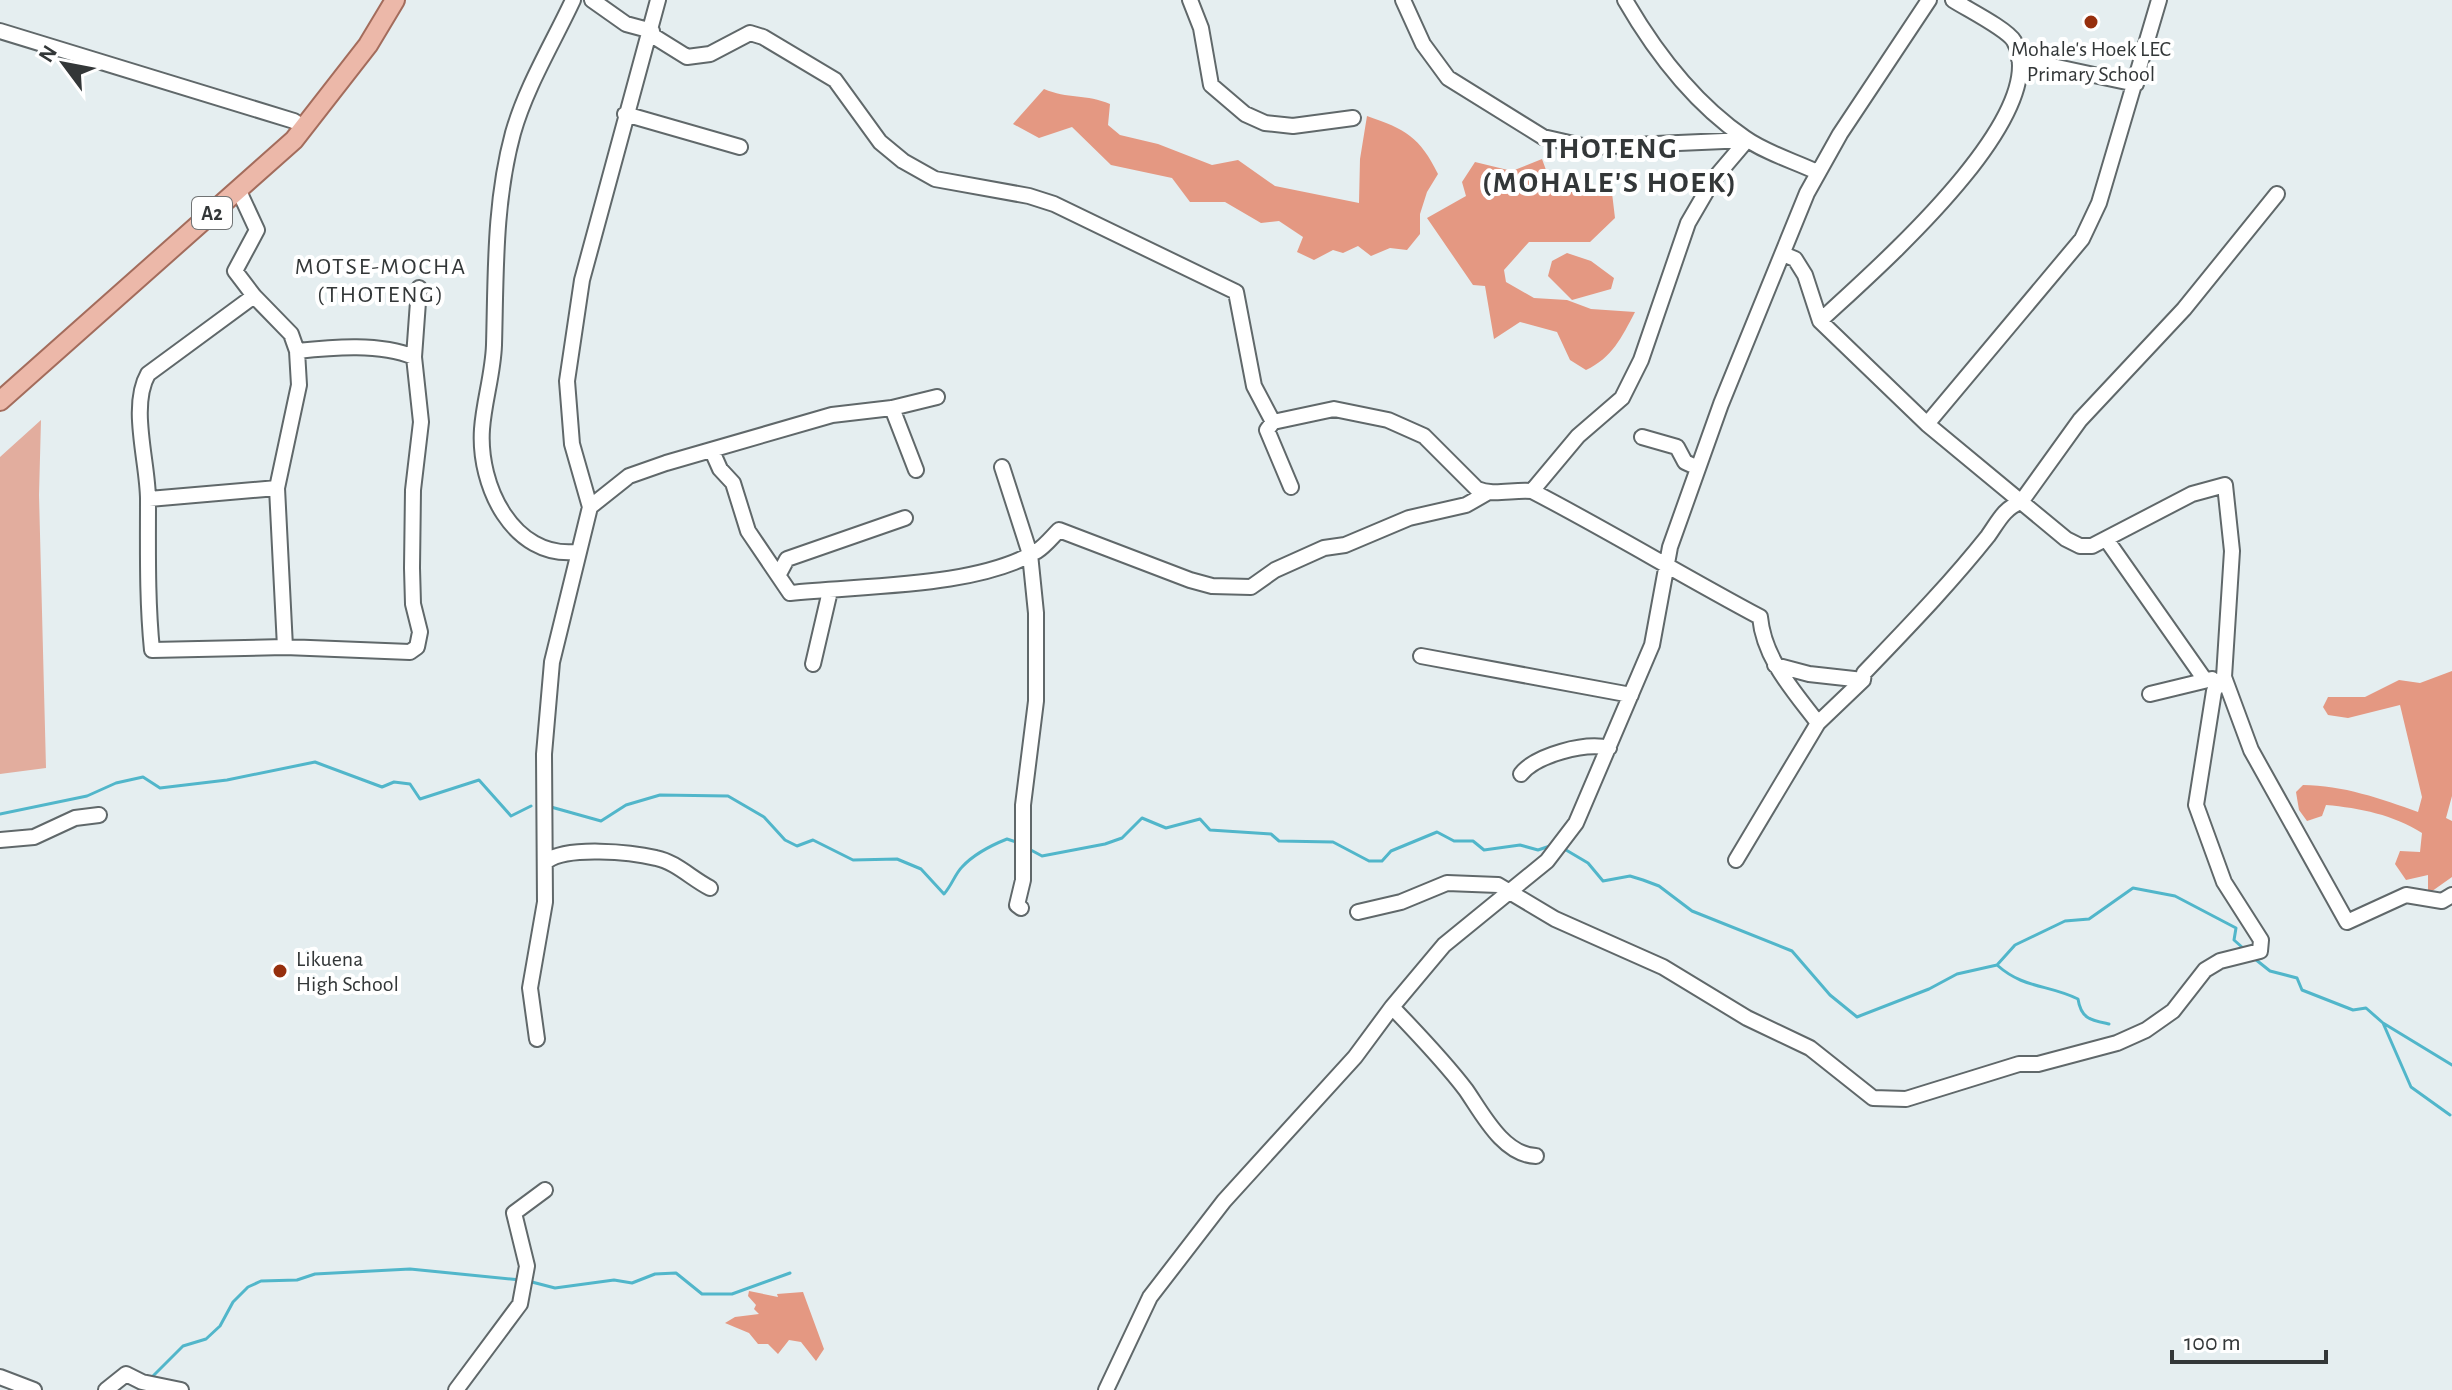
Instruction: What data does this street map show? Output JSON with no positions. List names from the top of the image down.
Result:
{
  "streets": {
    "main road": ["A2"]
  },
  "districts": ["THOTENG (MOHALE'S HOEK)", "MOTSE-MOCHA (THOTENG)"],
  "places": ["Mohale's Hoek LEC Primary School", "Likuena High School"],
  "scale_bar": "100 m",
  "north": "top left"
}
